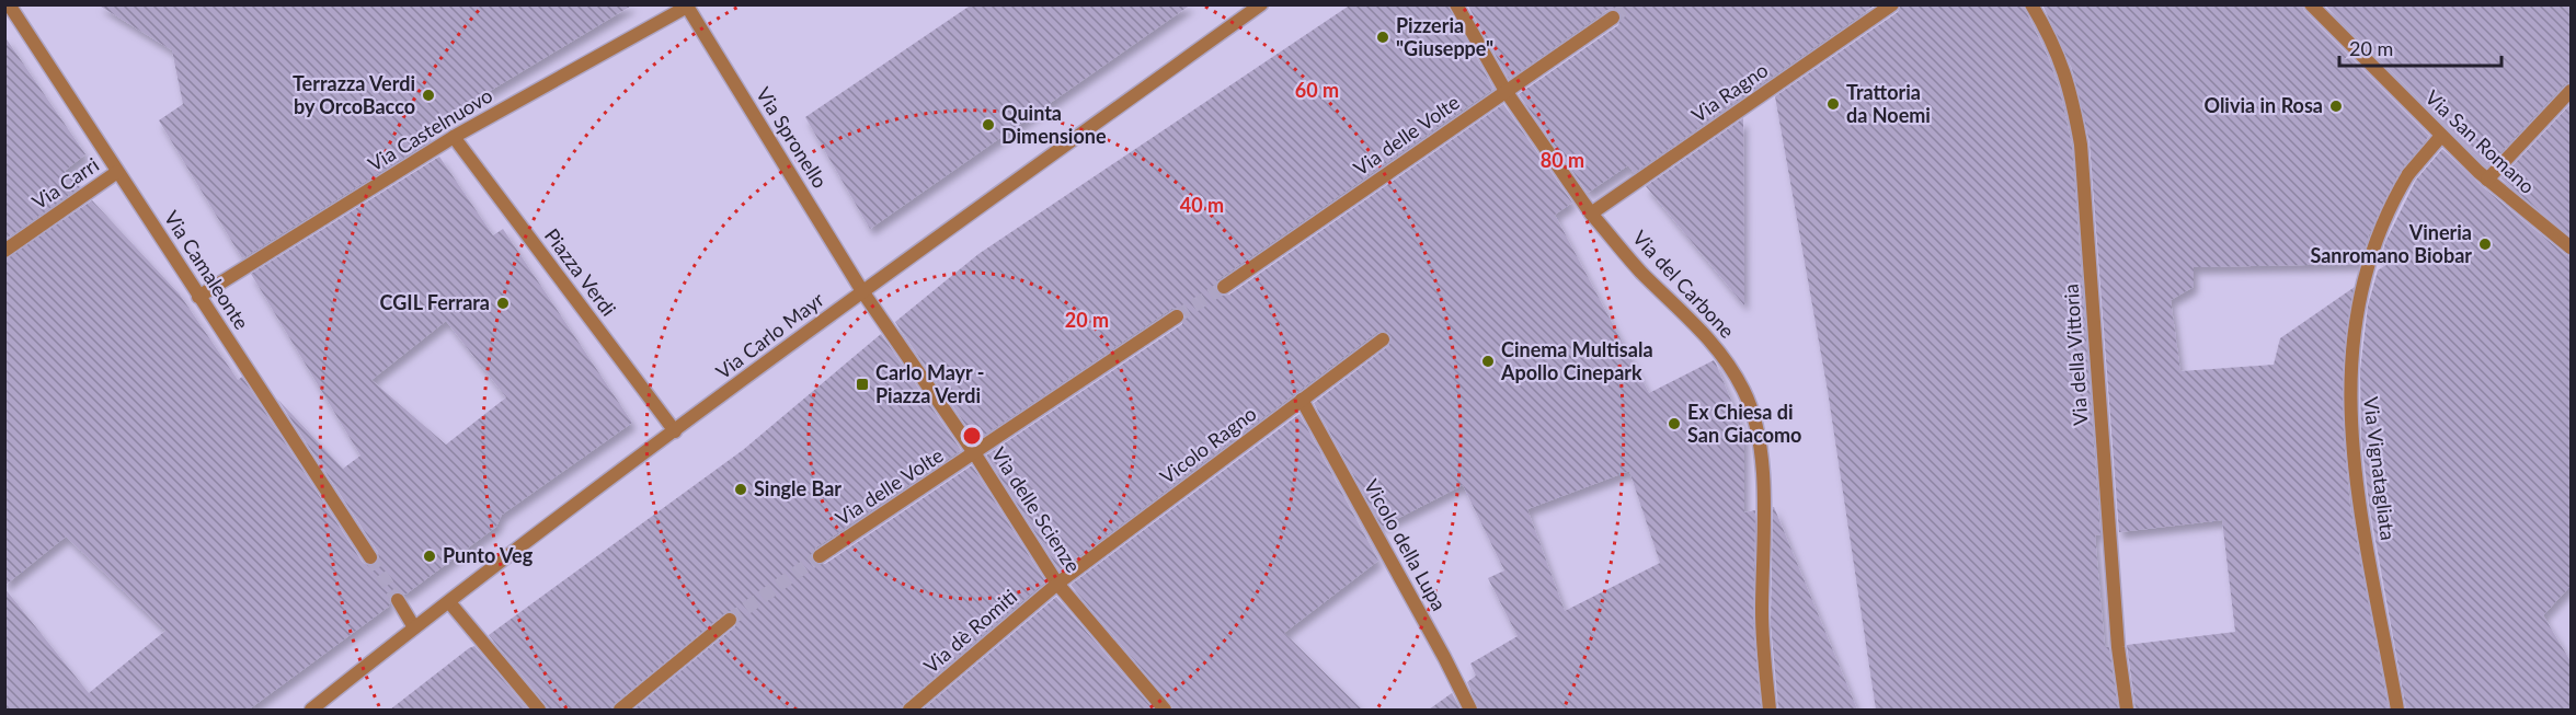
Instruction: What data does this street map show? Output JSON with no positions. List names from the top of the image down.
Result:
{
  "streets": {
    "street": [
      "Via Ragno",
      "Via Castelnuovo",
      "Via delle Volte",
      "Via Spronello",
      "Via San Romano",
      "Via Carri",
      "Via Camaleonte",
      "Piazza Verdi",
      "Via del Carbone",
      "Via Carlo Mayr",
      "Via della Vittoria",
      "Vicolo Ragno",
      "Via Vignatagliata",
      "Via delle Scienze",
      "Vicolo della Lupa",
      "Via dè Romiti"
    ]
  },
  "crossings": [
    ["Via Ragno", "Via del Carbone"],
    ["Via Castelnuovo", "Via Spronello"],
    ["Via Castelnuovo", "Via Camaleonte"],
    ["Via Castelnuovo", "Piazza Verdi"],
    ["Via delle Volte", "Via del Carbone"],
    ["Via delle Volte", "Via delle Scienze"],
    ["Via Spronello", "Via Carlo Mayr"],
    ["Via Spronello", "Via delle Scienze"],
    ["Via San Romano", "Via Vignatagliata"],
    ["Via Carri", "Via Camaleonte"],
    ["Piazza Verdi", "Via Carlo Mayr"],
    ["Via Carlo Mayr", "Via delle Scienze"],
    ["Vicolo Ragno", "Via delle Scienze"],
    ["Vicolo Ragno", "Vicolo della Lupa"],
    ["Vicolo Ragno", "Via dè Romiti"],
    ["Via delle Scienze", "Via dè Romiti"]
  ],
  "places": {
    "other": [
      "Pizzeria \"Giuseppe\"",
      "Terrazza Verdi by OrcoBacco",
      "Trattoria da Noemi",
      "Olivia in Rosa",
      "Quinta Dimensione",
      "Vineria Sanromano Biobar",
      "CGIL Ferrara",
      "Cinema Multisala Apollo Cinepark",
      "Ex Chiesa di San Giacomo",
      "Single Bar",
      "Punto Veg"
    ],
    "transit": ["Carlo Mayr - Piazza Verdi"]
  },
  "scale_bar": "20 m",
  "rings": [
    "60 m",
    "80 m",
    "40 m",
    "20 m"
  ]
}
